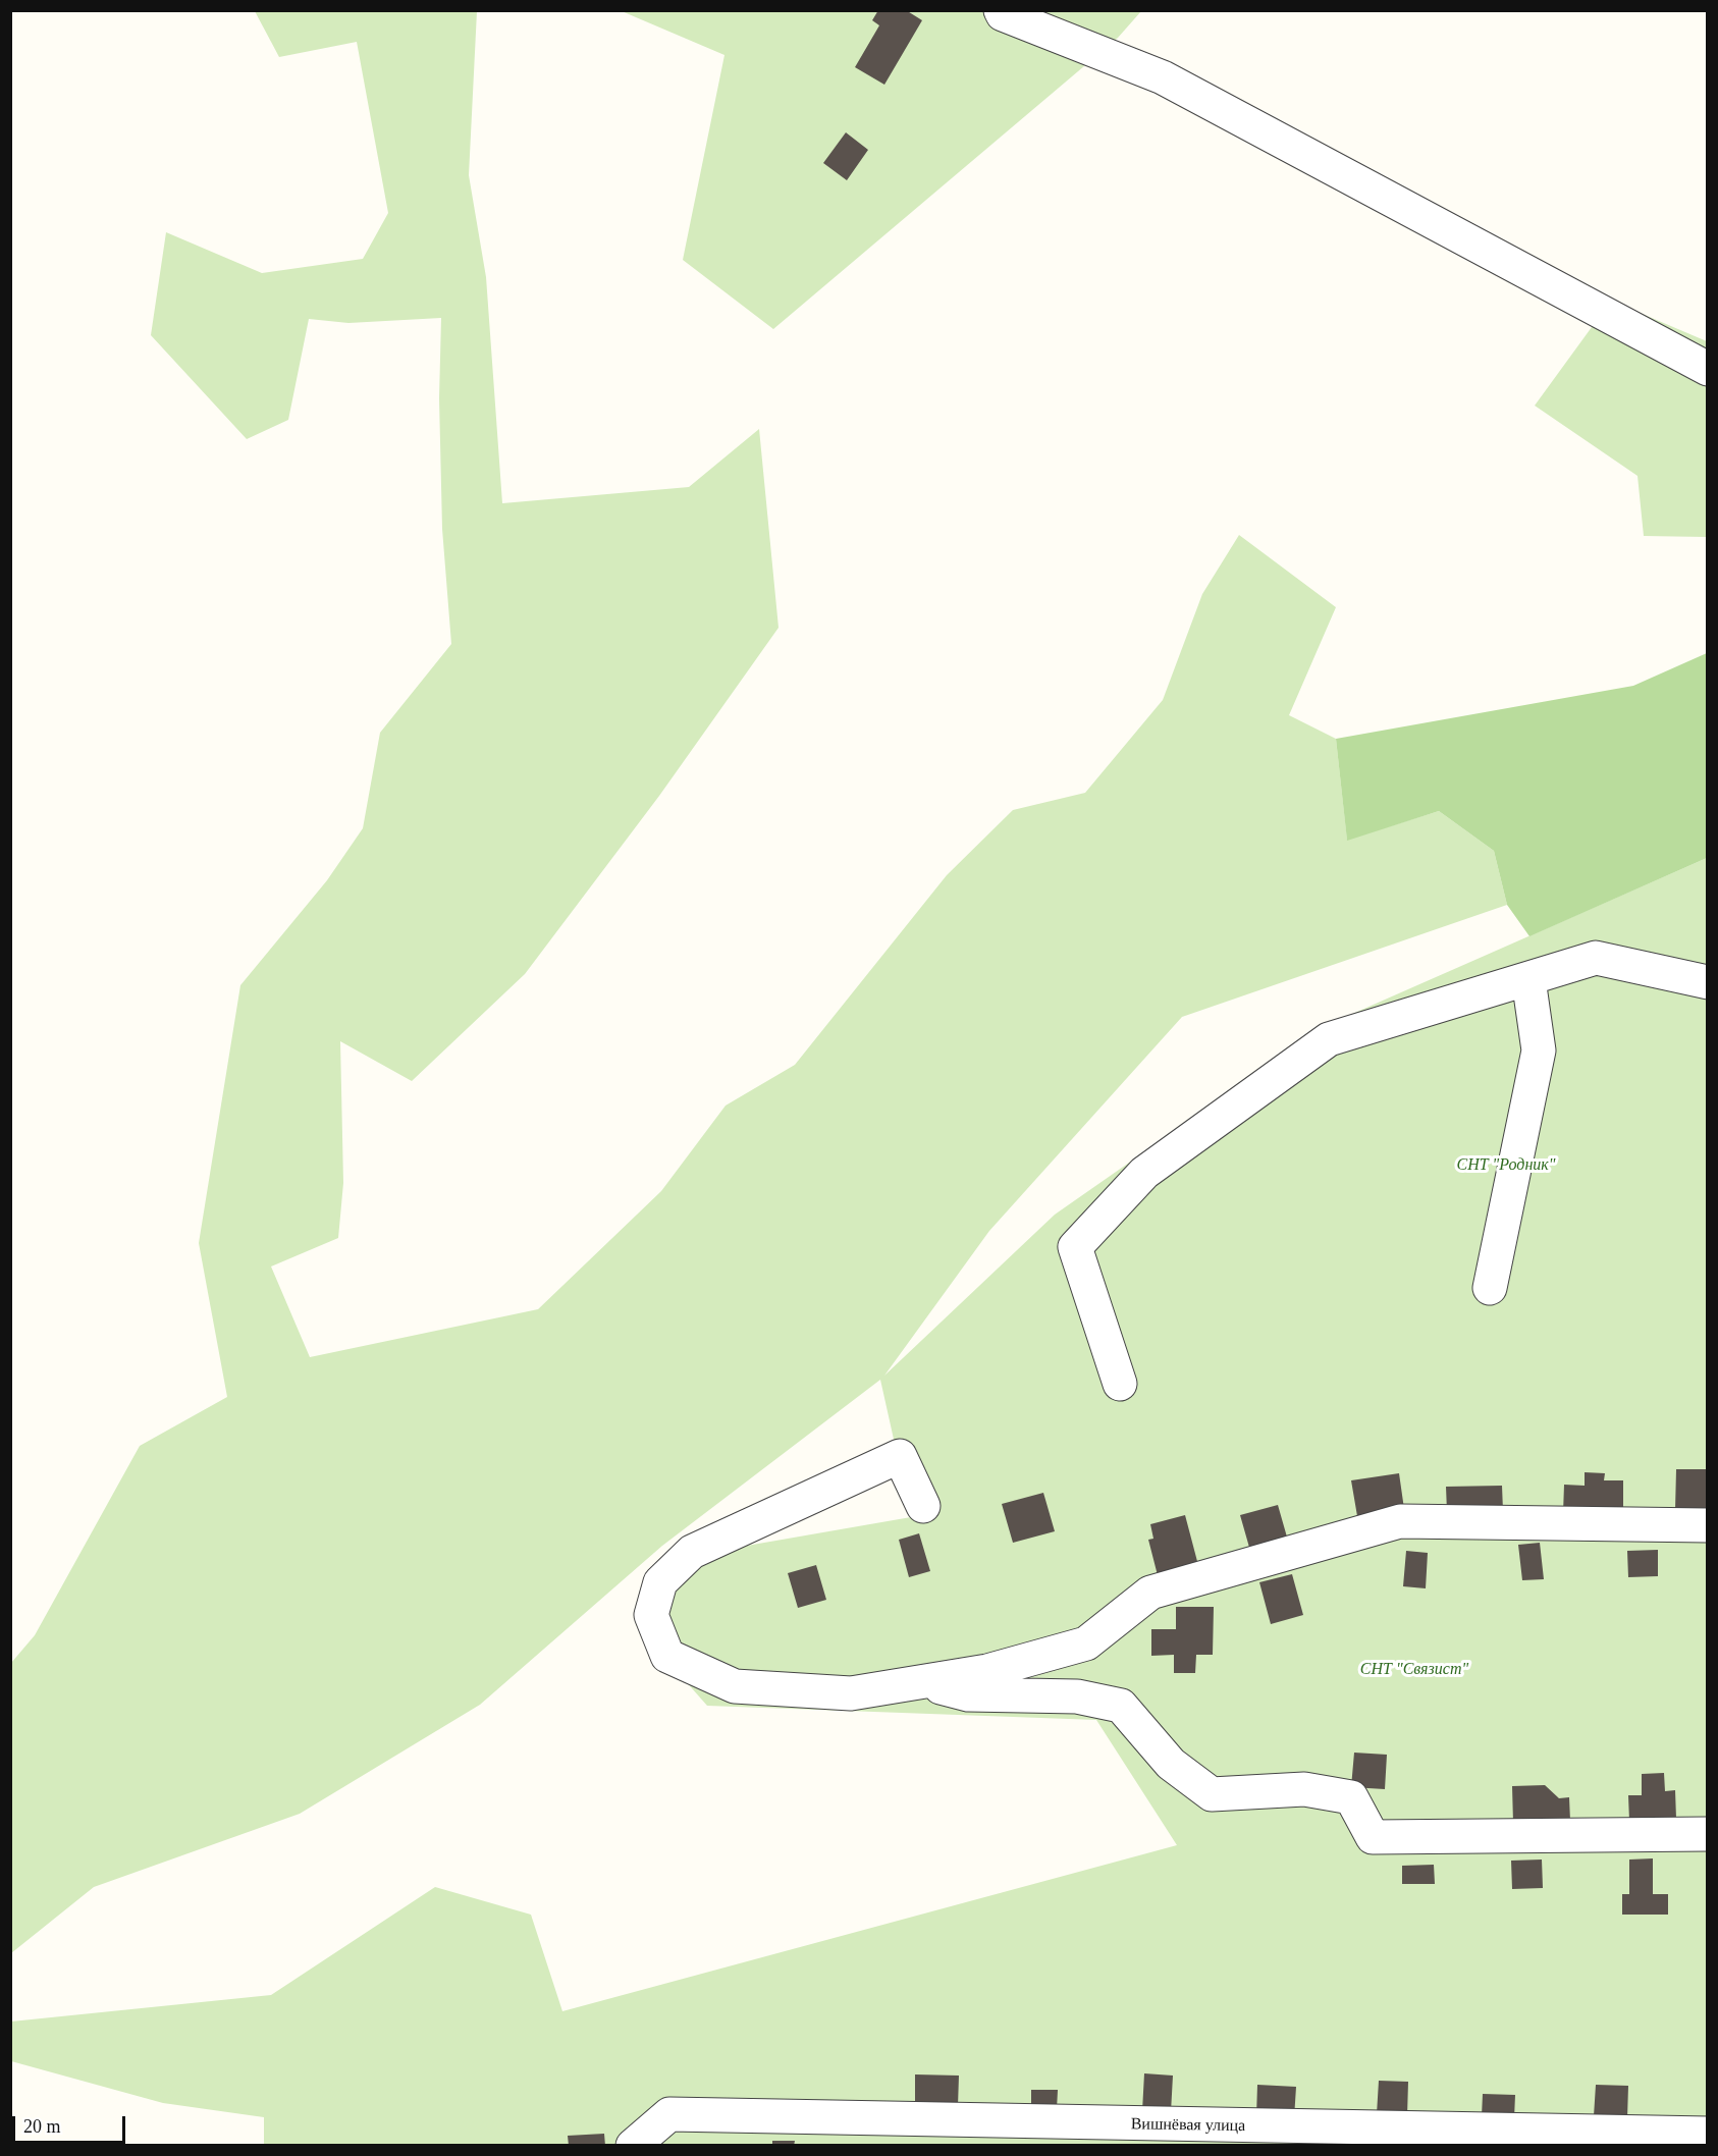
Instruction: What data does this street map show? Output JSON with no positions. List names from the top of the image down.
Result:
{
  "streets": {
    "street": ["Вишнёвая улица"]
  },
  "parks": ["СНТ \"Родник\"", "СНТ \"Связист\""],
  "scale_bar": "20 m"
}
